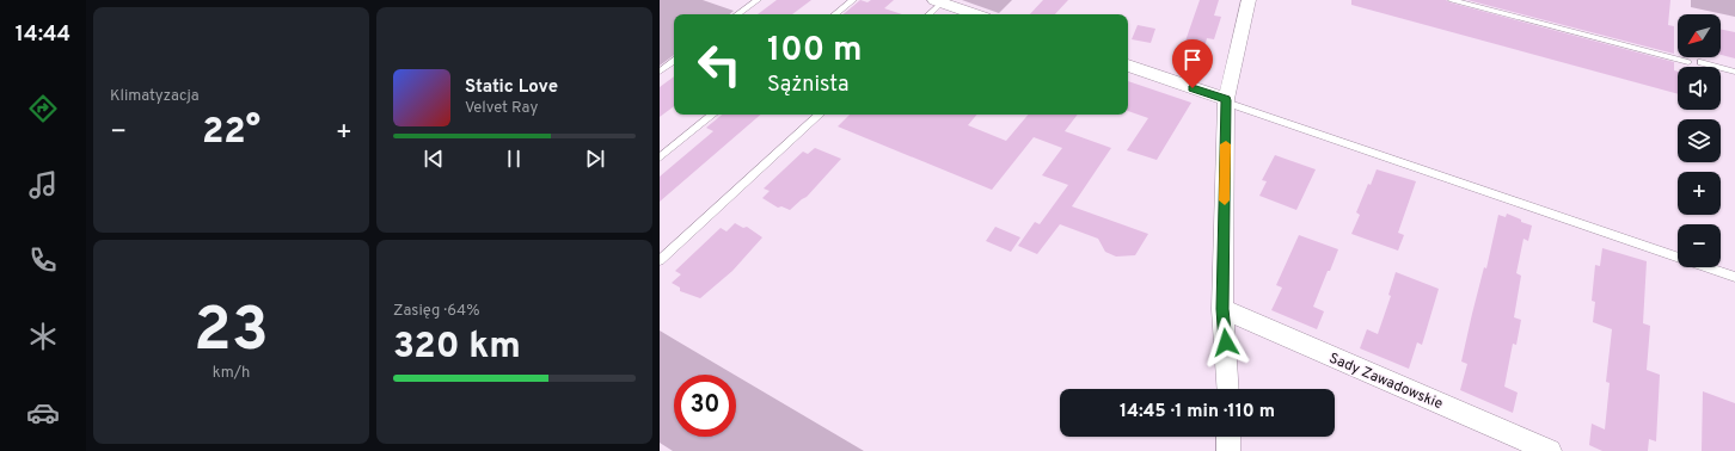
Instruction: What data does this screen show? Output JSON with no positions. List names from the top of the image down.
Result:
{
  "streets": {
    "street": ["Sady Zawadowskie"]
  },
  "north": "bottom left",
  "page": {
    "tabs": "14:44",
    "tile": [
      "Klimatyzacja",
      ["23", "km/h"],
      ["Zasięg · 64%", "320 km"]
    ],
    "map_buttons": ["+", "−"],
    "turn": ["100 m", "Sążnista"],
    "song": ["Static Love", "Velvet Ray"],
    "heat": ["−", "22°", "+"],
    "limit": "30",
    "trip": "14:45 · 1 min · 110 m"
  }
}
